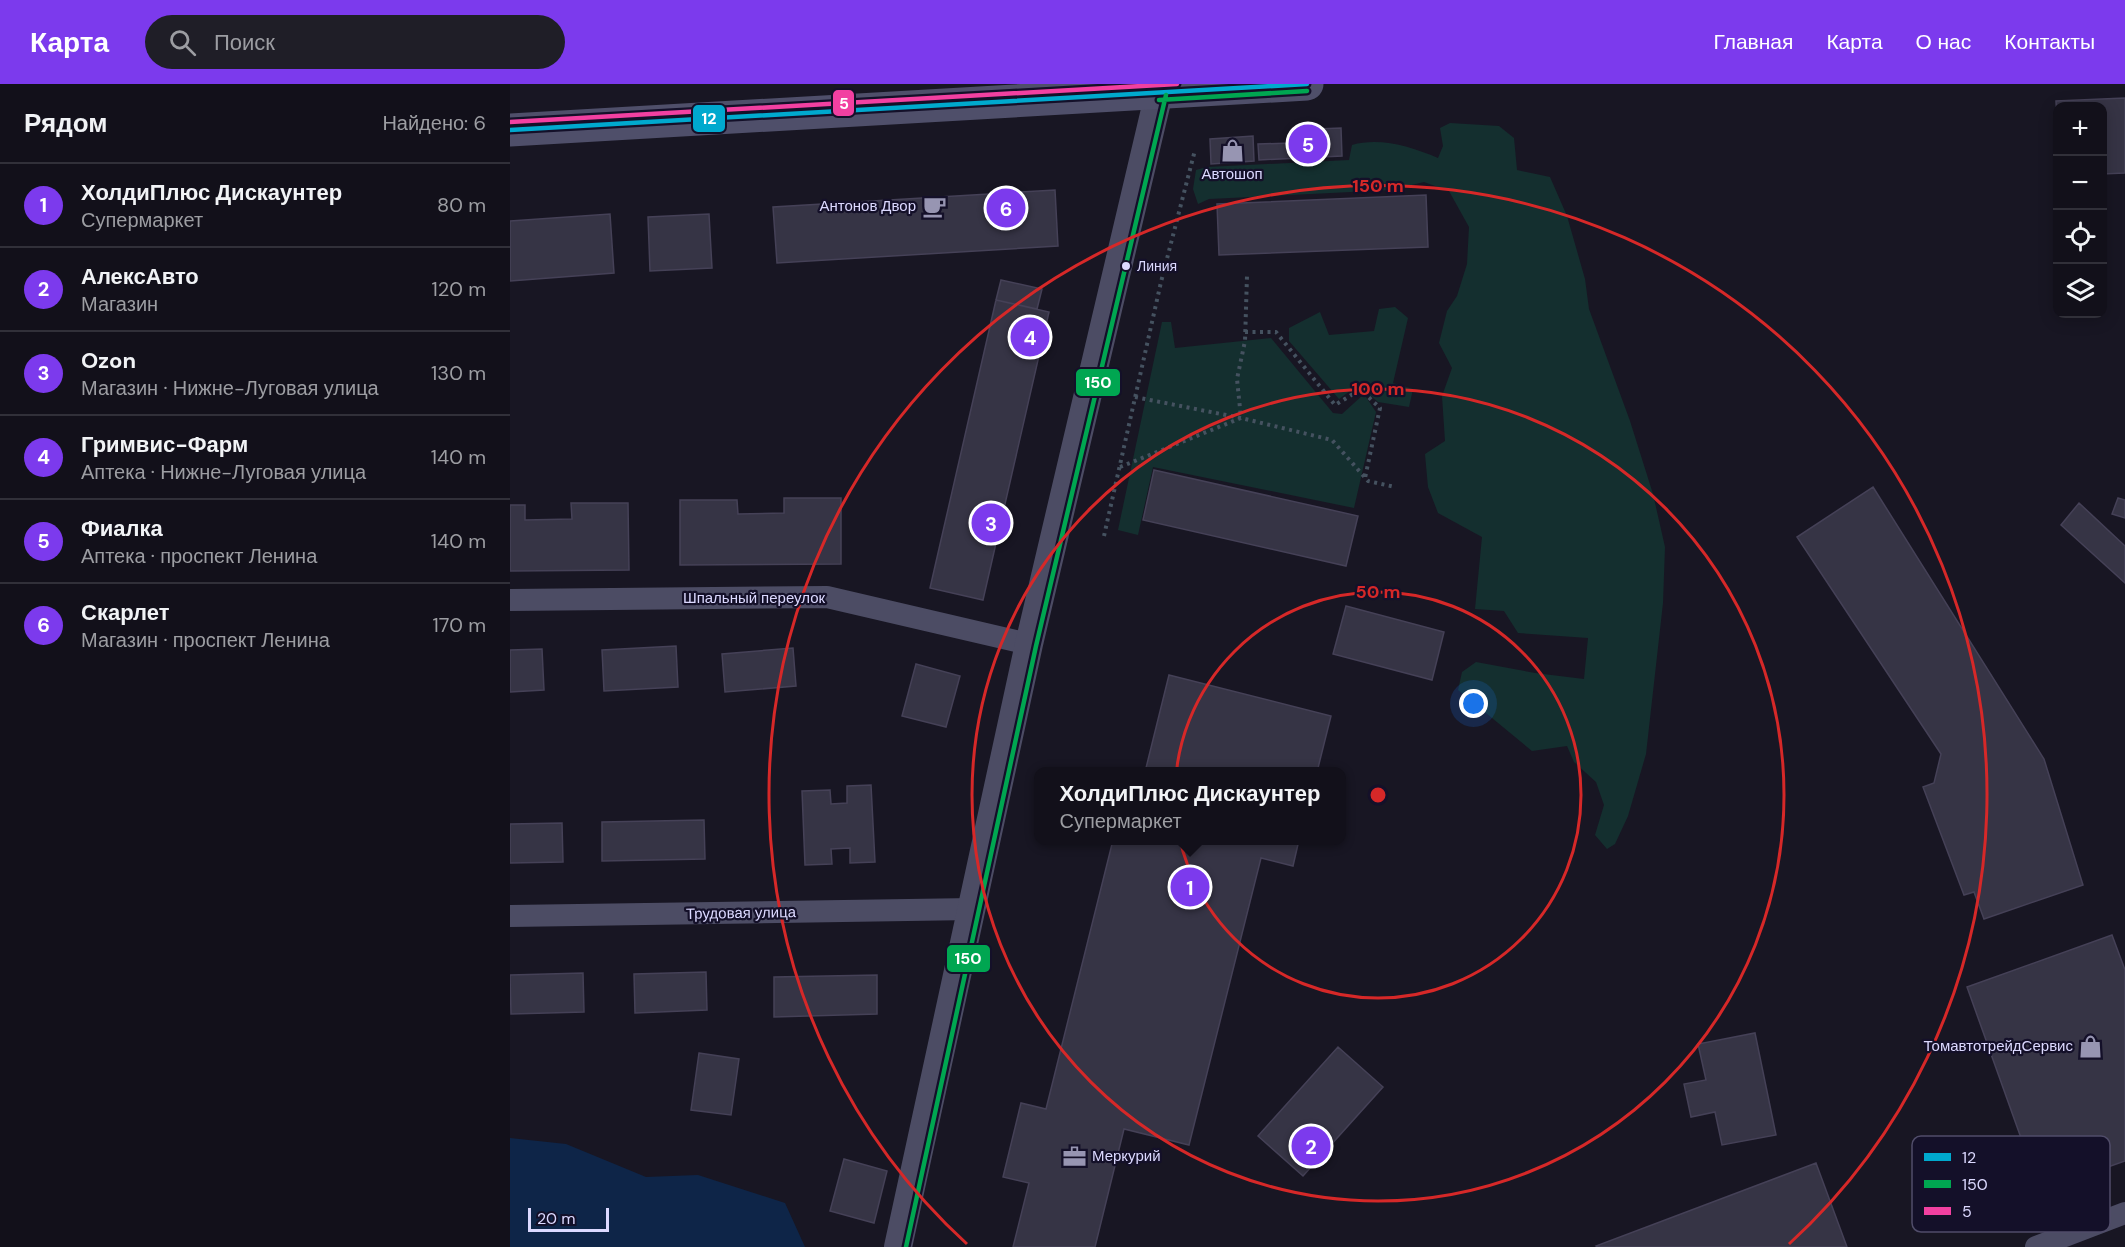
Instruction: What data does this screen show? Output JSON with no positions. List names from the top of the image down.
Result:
{
  "streets": {
    "street": ["Шпальный переулок", "Трудовая улица"]
  },
  "places": {
    "shop": ["Автошоп", "ТомавтотрейдСервис"],
    "cafe": ["Антонов Двор"],
    "other": ["Линия"],
    "office": ["Меркурий"]
  },
  "lines": ["transit line 12", "transit line 5", "transit line 150"],
  "legend": ["12", "150", "5"],
  "scale_bar": "20 m",
  "page": {
    "header": "Карта",
    "search": "Поиск",
    "nav": [
      "Главная",
      "Карта",
      "О нас",
      "Контакты"
    ],
    "heading": ["Рядом", "Найдено: 6"],
    "map_buttons": ["+", "−"],
    "pins": [
      "5",
      "6",
      "4",
      "3",
      "1",
      "2"
    ],
    "list": [
      {
        "mark": "1",
        "name": "ХолдиПлюс Дискаунтер",
        "note": "Супермаркет",
        "value": "80 m"
      },
      {
        "mark": "2",
        "name": "АлексАвто",
        "note": "Магазин",
        "value": "120 m"
      },
      {
        "mark": "3",
        "name": "Ozon",
        "note": "Магазин · Нижне-Луговая улица",
        "value": "130 m"
      },
      {
        "mark": "4",
        "name": "Гримвис-Фарм",
        "note": "Аптека · Нижне-Луговая улица",
        "value": "140 m"
      },
      {
        "mark": "5",
        "name": "Фиалка",
        "note": "Аптека · проспект Ленина",
        "value": "140 m"
      },
      {
        "mark": "6",
        "name": "Скарлет",
        "note": "Магазин · проспект Ленина",
        "value": "170 m"
      }
    ],
    "popup": ["ХолдиПлюс Дискаунтер", "Супермаркет"],
    "scale": "20 m"
  },
  "rings": ["150 m", "100 m", "50 m"]
}
